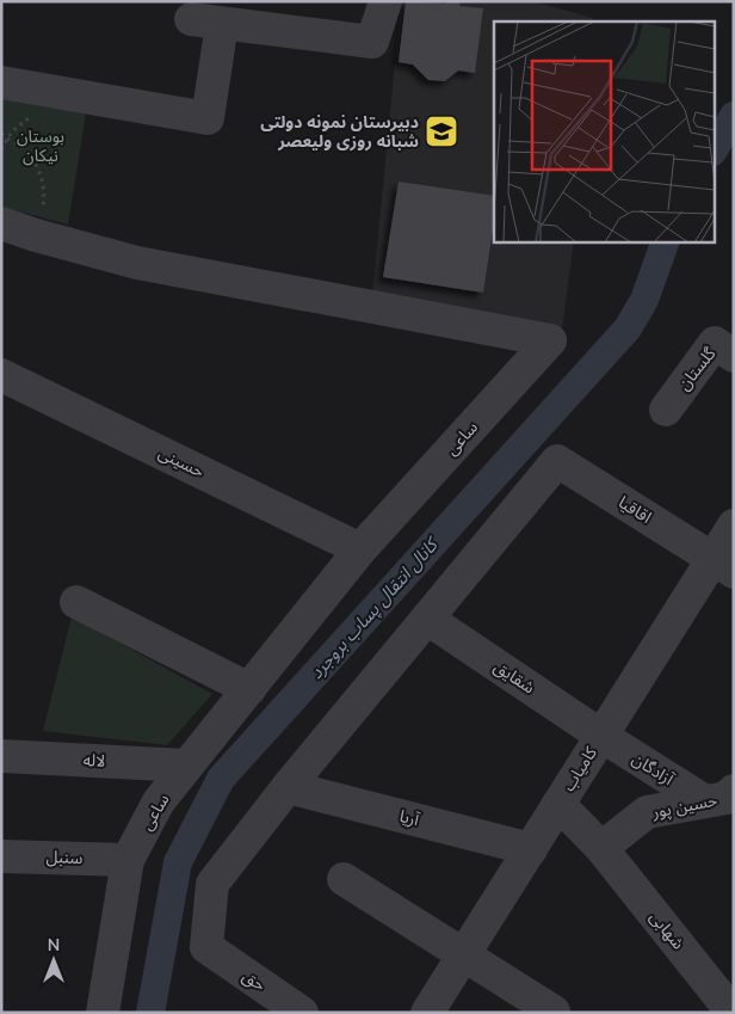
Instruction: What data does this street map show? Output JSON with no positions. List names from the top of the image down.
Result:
{
  "streets": {
    "street": [
      "گلستان",
      "ساعی",
      "حسینی",
      "اقاقیا",
      "شقایق",
      "لاله",
      "کامیاب",
      "آزادگان",
      "حسین پور",
      "آریا",
      "سنبل",
      "شهابی",
      "حق"
    ]
  },
  "crossings": [
    ["ساعی", "حسینی"],
    ["ساعی", "لاله"],
    ["ساعی", "سنبل"],
    ["اقاقیا", "شقایق"],
    ["اقاقیا", "کامیاب"],
    ["شقایق", "کامیاب"],
    ["شقایق", "آزادگان"],
    ["کامیاب", "آزادگان"],
    ["کامیاب", "آریا"],
    ["آزادگان", "حسین پور"],
    ["حسین پور", "شهابی"],
    ["آریا", "حق"]
  ],
  "water": ["کانال انتقال پساب بروجرد"],
  "parks": ["بوستان نیکان"],
  "places": {
    "school or university": ["دبیرستان نمونه دولتی شبانه روزی ولیعصر"]
  },
  "north": "top"
}
